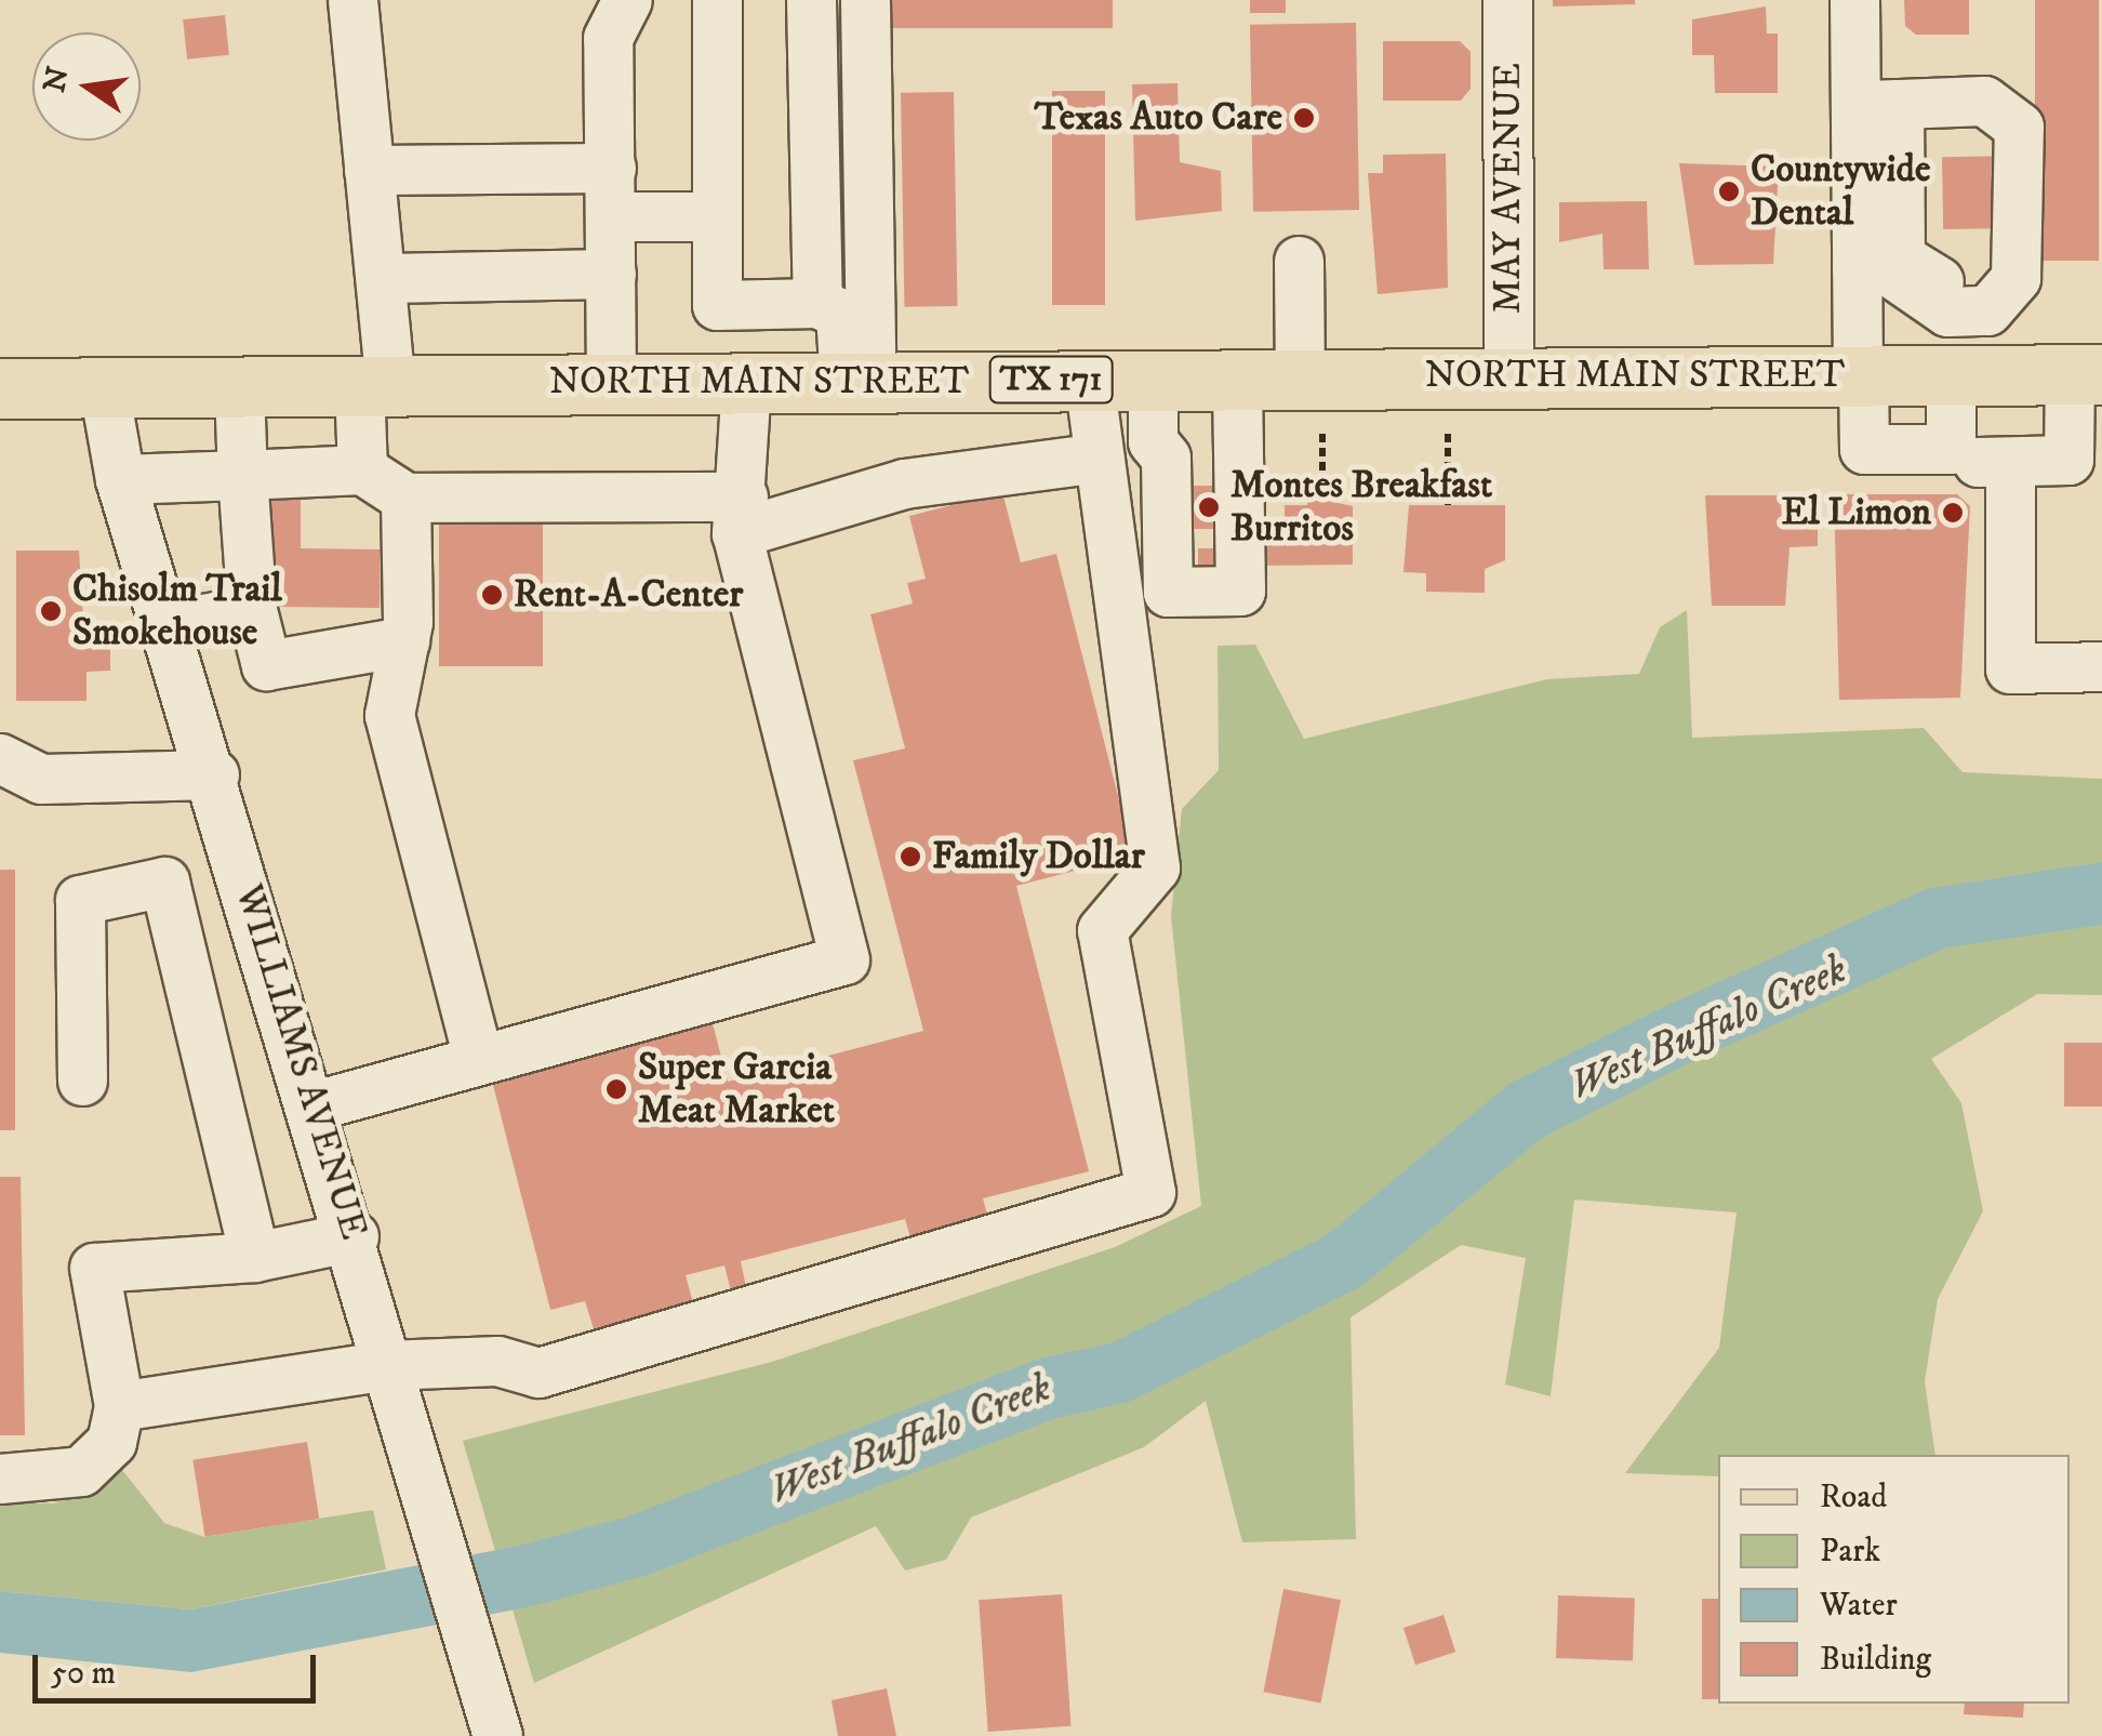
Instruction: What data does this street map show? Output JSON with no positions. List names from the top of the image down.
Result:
{
  "streets": {
    "main road": ["NORTH MAIN STREET", "TX 171"],
    "street": ["MAY AVENUE", "WILLIAMS AVENUE"]
  },
  "crossings": [
    ["MAY AVENUE", "NORTH MAIN STREET"],
    ["NORTH MAIN STREET", "WILLIAMS AVENUE"]
  ],
  "water": ["West Buffalo Creek"],
  "places": [
    "Texas Auto Care",
    "Countywide Dental",
    "Montes Breakfast Burritos",
    "El Limon",
    "Rent-A-Center",
    "Chisolm Trail Smokehouse",
    "Family Dollar",
    "Super Garcia Meat Market"
  ],
  "legend": [
    "Road",
    "Park",
    "Water",
    "Building"
  ],
  "scale_bar": "50 m",
  "north": "left"
}
